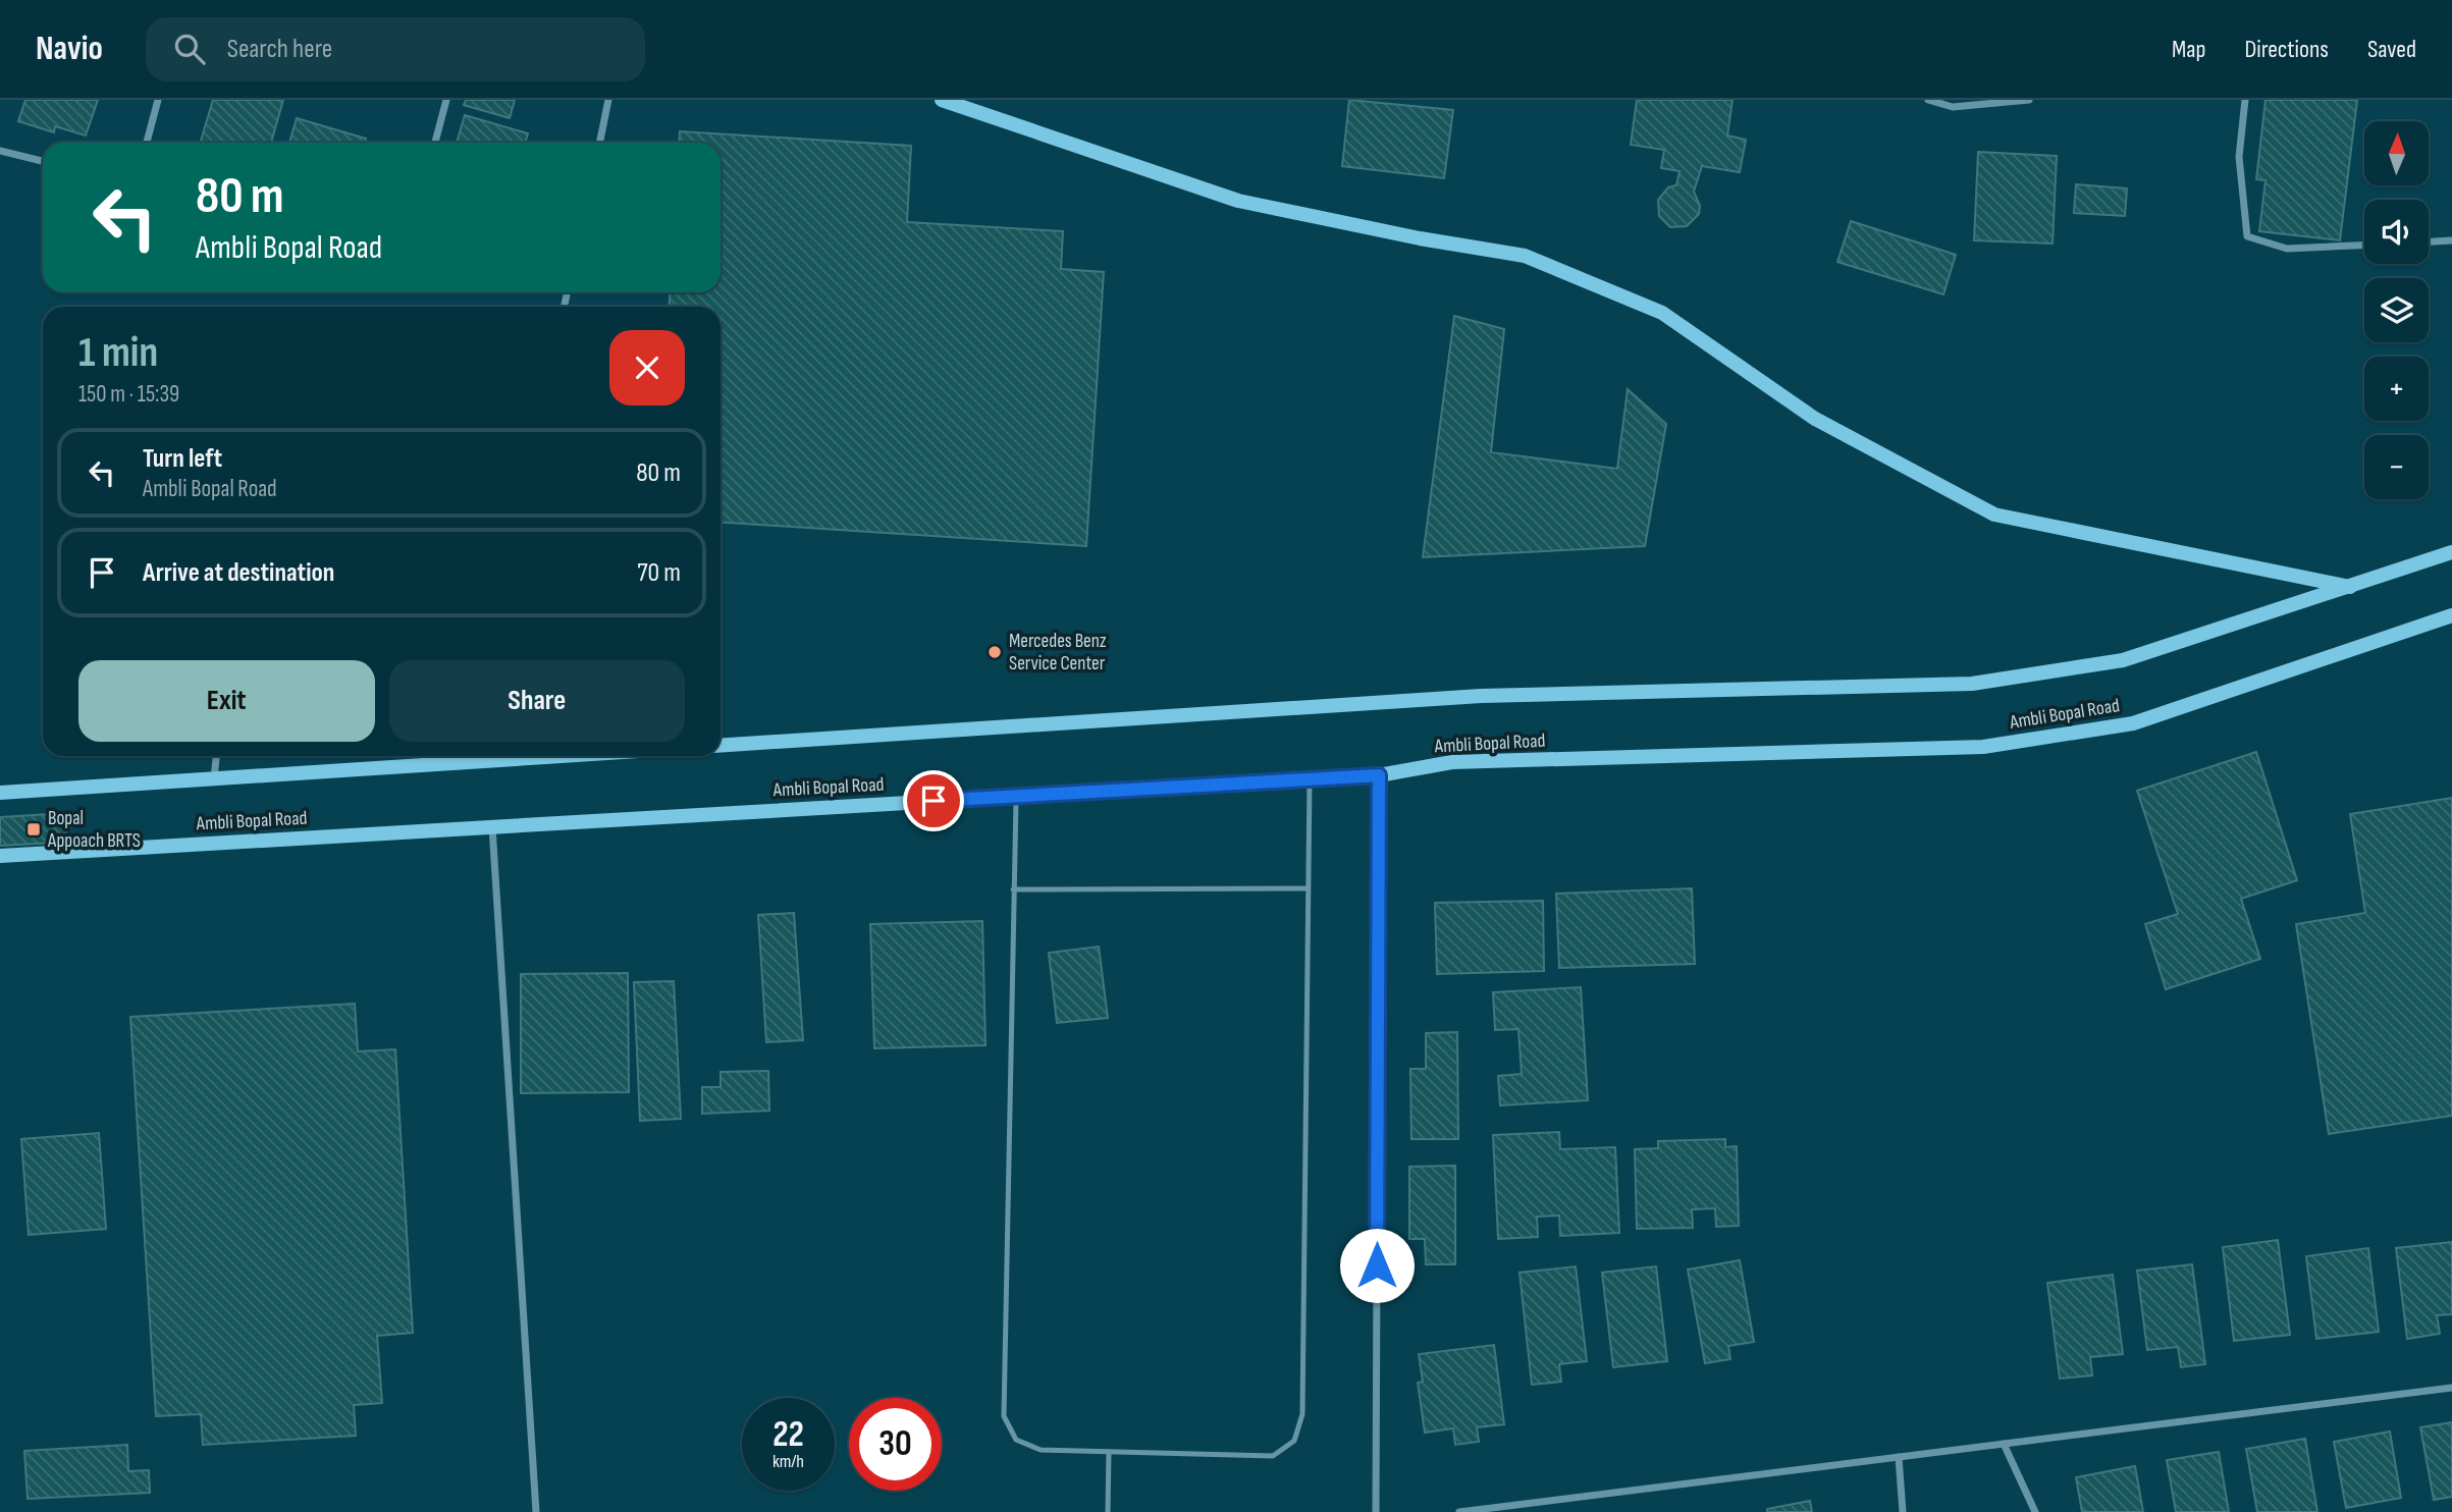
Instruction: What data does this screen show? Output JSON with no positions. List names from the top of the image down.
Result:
{
  "streets": {
    "street": ["Ambli Bopal Road"]
  },
  "places": {
    "other": ["Mercedes Benz Service Center"],
    "transit": ["Bopal Appoach BRTS"]
  },
  "north": "top",
  "page": {
    "header": "Navio",
    "search": "Search here",
    "nav": ["Map", "Directions", "Saved"],
    "map_buttons": ["+", "−"],
    "turn": ["80 m", "Ambli Bopal Road"],
    "heading": ["1 min", "150 m · 15:39"],
    "list": [
      {
        "name": "Turn left",
        "note": "Ambli Bopal Road",
        "value": "80 m"
      },
      {
        "name": "Arrive at destination",
        "value": "70 m"
      }
    ],
    "buttons": ["Exit", "Share"],
    "speed": "22 km/h",
    "limit": "30"
  }
}
